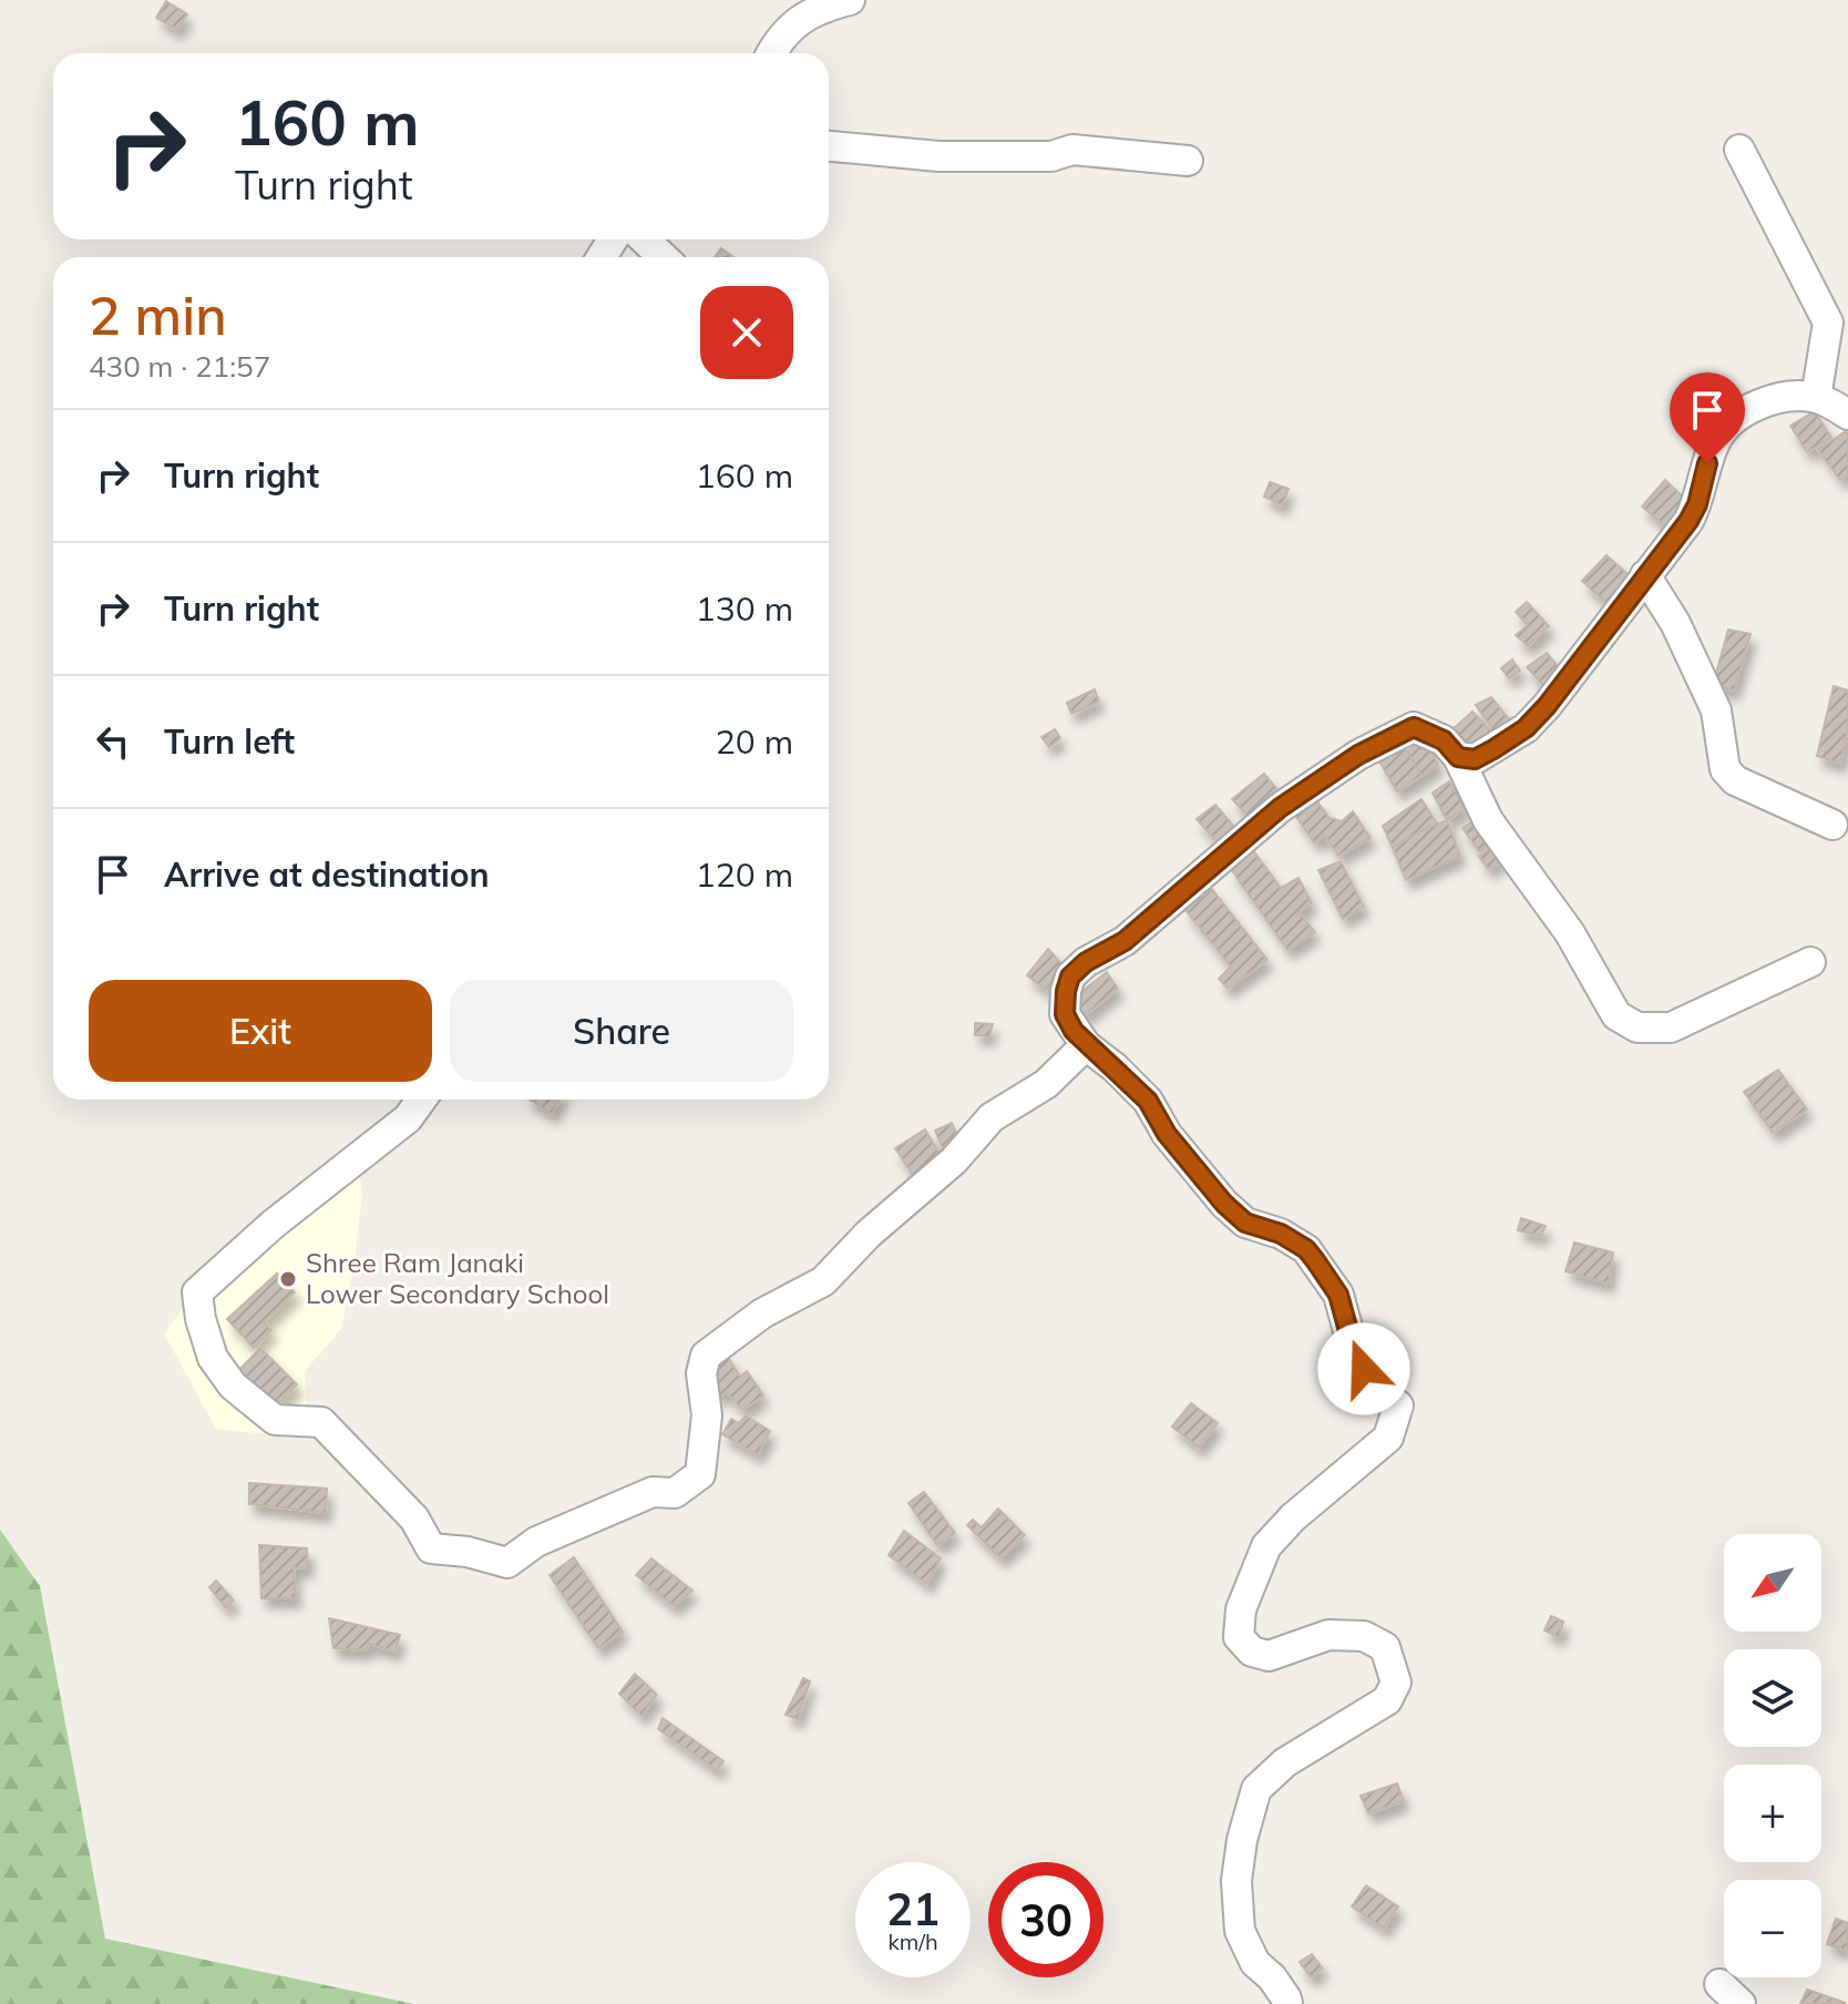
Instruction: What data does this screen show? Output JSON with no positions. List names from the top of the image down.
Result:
{
  "places": ["Shree Ram Janaki Lower Secondary School"],
  "north": "bottom left",
  "page": {
    "turn": ["160 m", "Turn right"],
    "heading": ["2 min", "430 m · 21:57"],
    "list": [
      {
        "name": "Turn right",
        "value": "160 m"
      },
      {
        "name": "Turn right",
        "value": "130 m"
      },
      {
        "name": "Turn left",
        "value": "20 m"
      },
      {
        "name": "Arrive at destination",
        "value": "120 m"
      }
    ],
    "buttons": ["Exit", "Share"],
    "map_buttons": ["+", "−"],
    "speed": "21 km/h",
    "limit": "30"
  }
}
